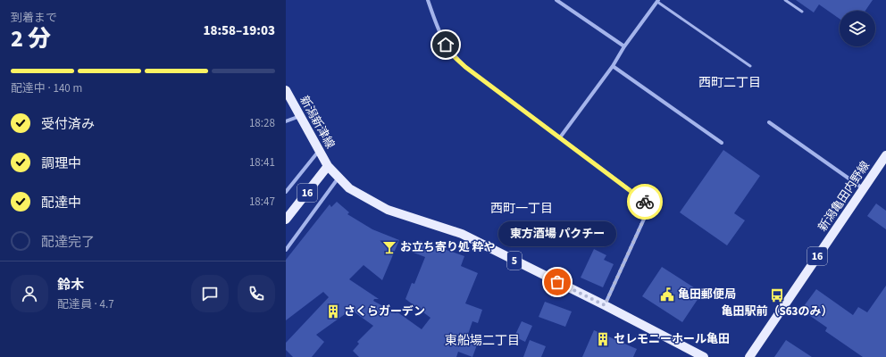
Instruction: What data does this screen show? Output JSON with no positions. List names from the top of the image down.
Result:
{
  "streets": {
    "main road": [
      "新潟新津線",
      "16",
      "新潟亀田内野線",
      "5"
    ]
  },
  "crossings": [
    ["新潟新津線", "16"],
    ["新潟新津線", "5"],
    ["16", "5"]
  ],
  "districts": ["西町二丁目", "西町一丁目", "東船場二丁目"],
  "places": {
    "bar": ["お立ち寄り処 粋や"],
    "other": ["東方酒場 パクチー"],
    "public building": ["亀田郵便局"],
    "bus stop": ["亀田駅前（S63のみ）"],
    "building": ["さくらガーデン", "セレモニーホール亀田"]
  },
  "page": {
    "heading": ["2 分", "到着まで", "18:58–19:03"],
    "panel": ["鈴木", "配達員 · 4.7"],
    "bar": "配達中 · 140 m",
    "list": [
      ["受付済み", "18:28"],
      ["調理中", "18:41"],
      ["配達中", "18:47"],
      "配達完了"
    ],
    "bubble": "東方酒場 パクチー"
  }
}
